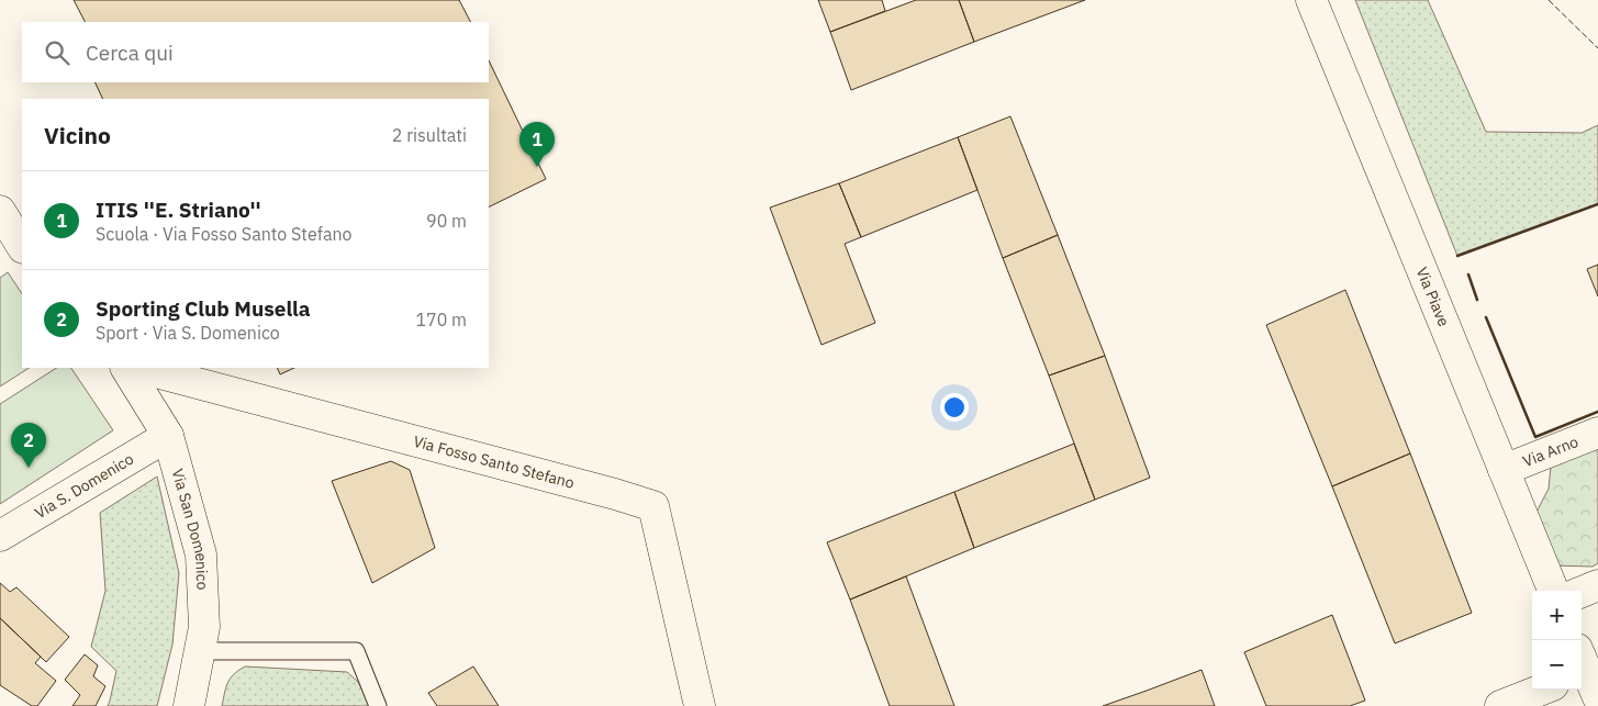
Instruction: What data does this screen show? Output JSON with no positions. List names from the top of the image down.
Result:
{
  "streets": {
    "street": [
      "Via Piave",
      "Via Arno",
      "Via Fosso Santo Stefano",
      "Via S. Domenico",
      "Via San Domenico"
    ]
  },
  "crossings": [
    ["Via Piave", "Via Arno"],
    ["Via S. Domenico", "Via San Domenico"]
  ],
  "page": {
    "search": "Cerca qui",
    "heading": ["Vicino", "2 risultati"],
    "pins": ["1", "2"],
    "list": [
      {
        "mark": "1",
        "name": "ITIS ''E. Striano''",
        "note": "Scuola · Via Fosso Santo Stefano",
        "value": "90 m"
      },
      {
        "mark": "2",
        "name": "Sporting Club Musella",
        "note": "Sport · Via S. Domenico",
        "value": "170 m"
      }
    ],
    "map_buttons": ["+", "−"]
  }
}
